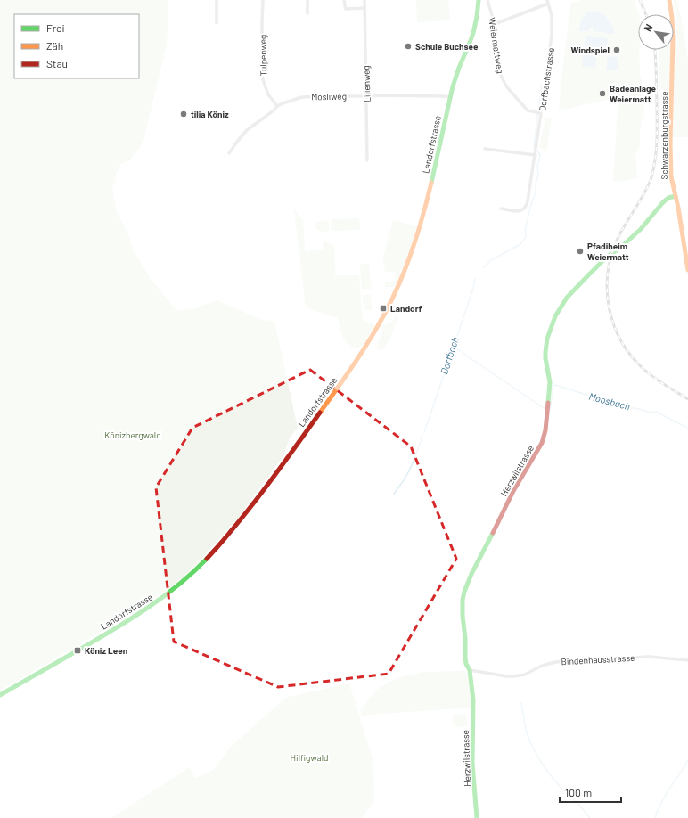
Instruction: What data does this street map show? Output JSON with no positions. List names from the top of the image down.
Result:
{
  "streets": {
    "street": [
      "Weiermattweg",
      "Tulpenweg",
      "Dorfbachstrasse",
      "Lilienweg",
      "Mösliweg",
      "Schwarzenburgstrasse",
      "Landorfstrasse",
      "Herzwilstrasse",
      "Bindenhausstrasse"
    ]
  },
  "crossings": [
    ["Weiermattweg", "Dorfbachstrasse"],
    ["Tulpenweg", "Mösliweg"],
    ["Lilienweg", "Mösliweg"],
    ["Mösliweg", "Landorfstrasse"],
    ["Schwarzenburgstrasse", "Herzwilstrasse"],
    ["Herzwilstrasse", "Bindenhausstrasse"]
  ],
  "water": ["Dorfbach", "Moosbach"],
  "parks": ["Könizbergwald", "Hilfigwald"],
  "places": {
    "other": [
      "Schule Buchsee",
      "Windspiel",
      "Badeanlage Weiermatt",
      "tilia Köniz",
      "Pfadiheim Weiermatt"
    ],
    "transit": ["Landorf", "Köniz Leen"]
  },
  "legend": ["Frei", "Zäh", "Stau"],
  "scale_bar": "100 m",
  "north": "top left"
}
